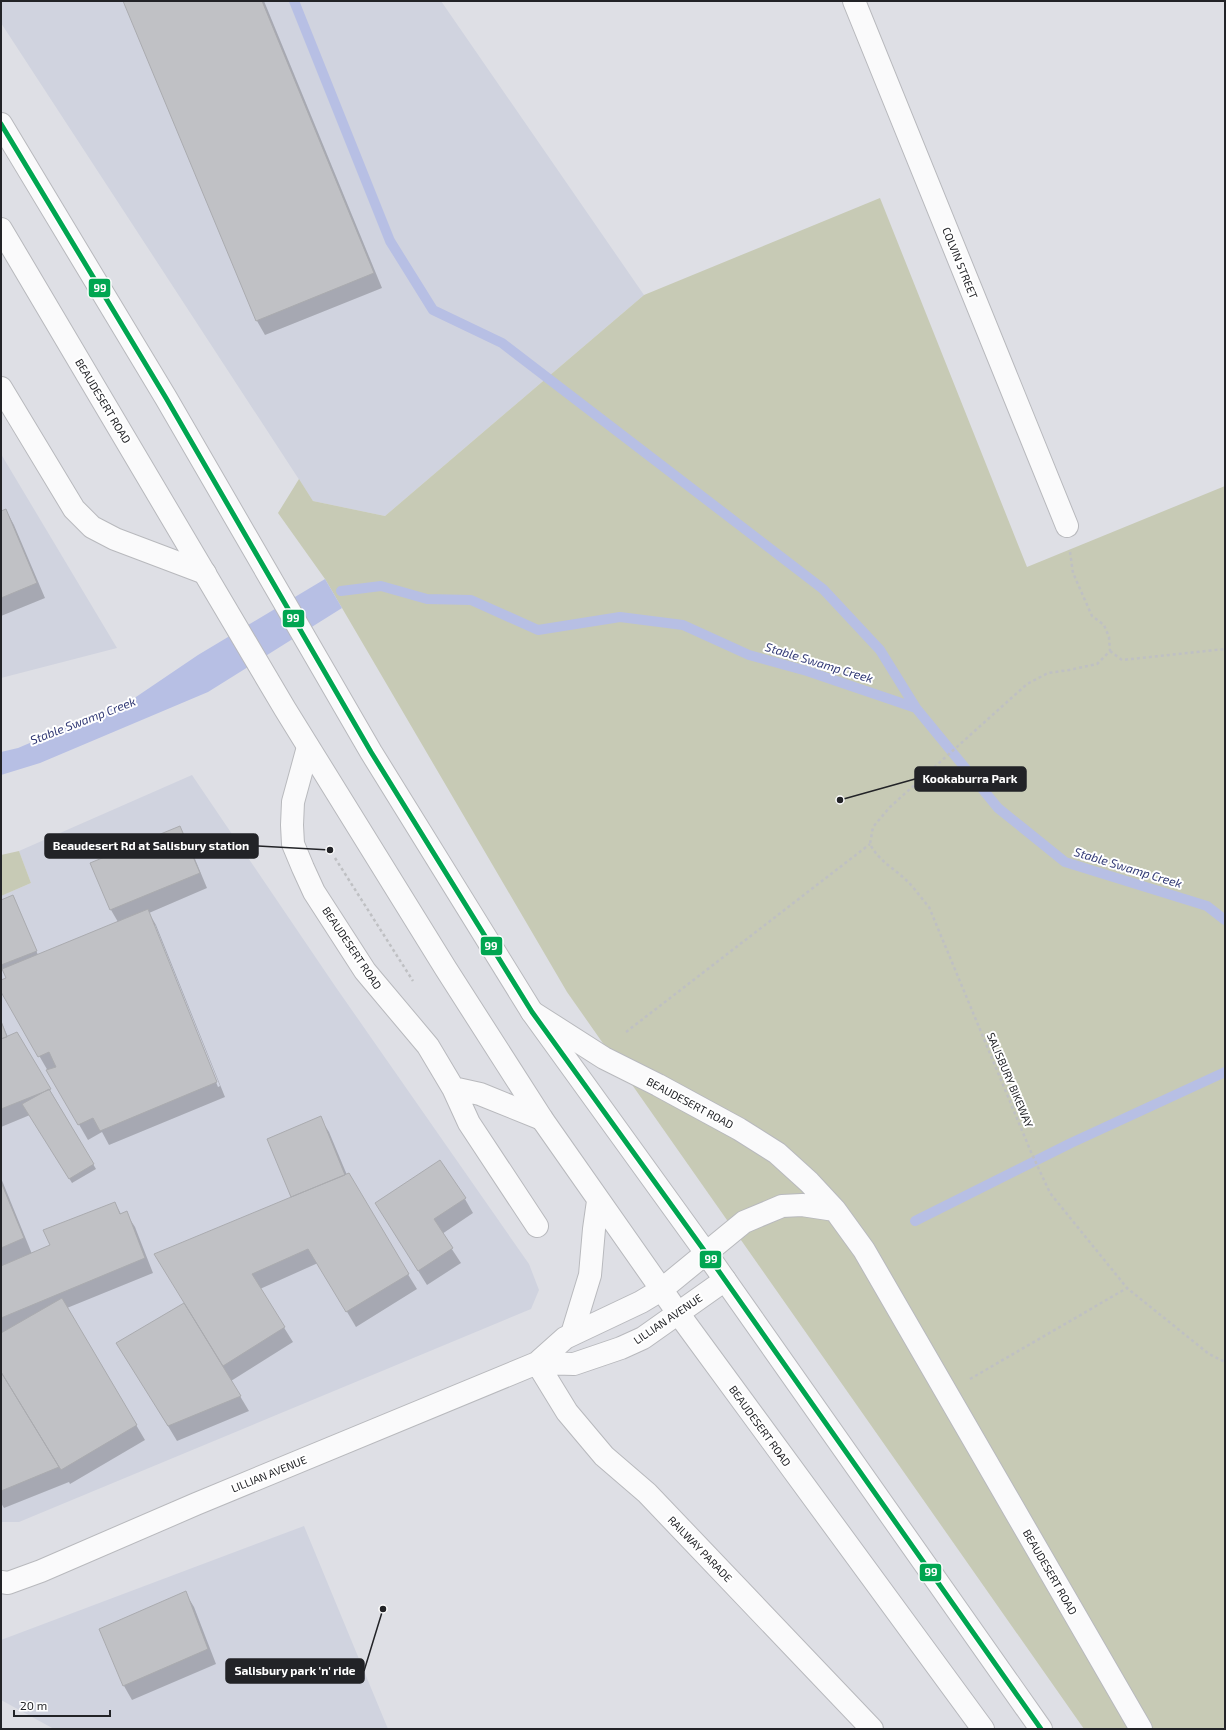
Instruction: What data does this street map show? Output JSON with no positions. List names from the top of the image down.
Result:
{
  "streets": {
    "main road": [
      "COLVIN STREET",
      "BEAUDESERT ROAD",
      "LILLIAN AVENUE",
      "RAILWAY PARADE"
    ],
    "path": ["SALISBURY BIKEWAY"]
  },
  "crossings": [
    ["BEAUDESERT ROAD", "LILLIAN AVENUE"],
    ["LILLIAN AVENUE", "RAILWAY PARADE"]
  ],
  "water": ["Stable Swamp Creek"],
  "places": ["Kookaburra Park", "Beaudesert Rd at Salisbury station", "Salisbury park 'n' ride"],
  "lines": ["transit line 99"],
  "scale_bar": "20 m"
}
